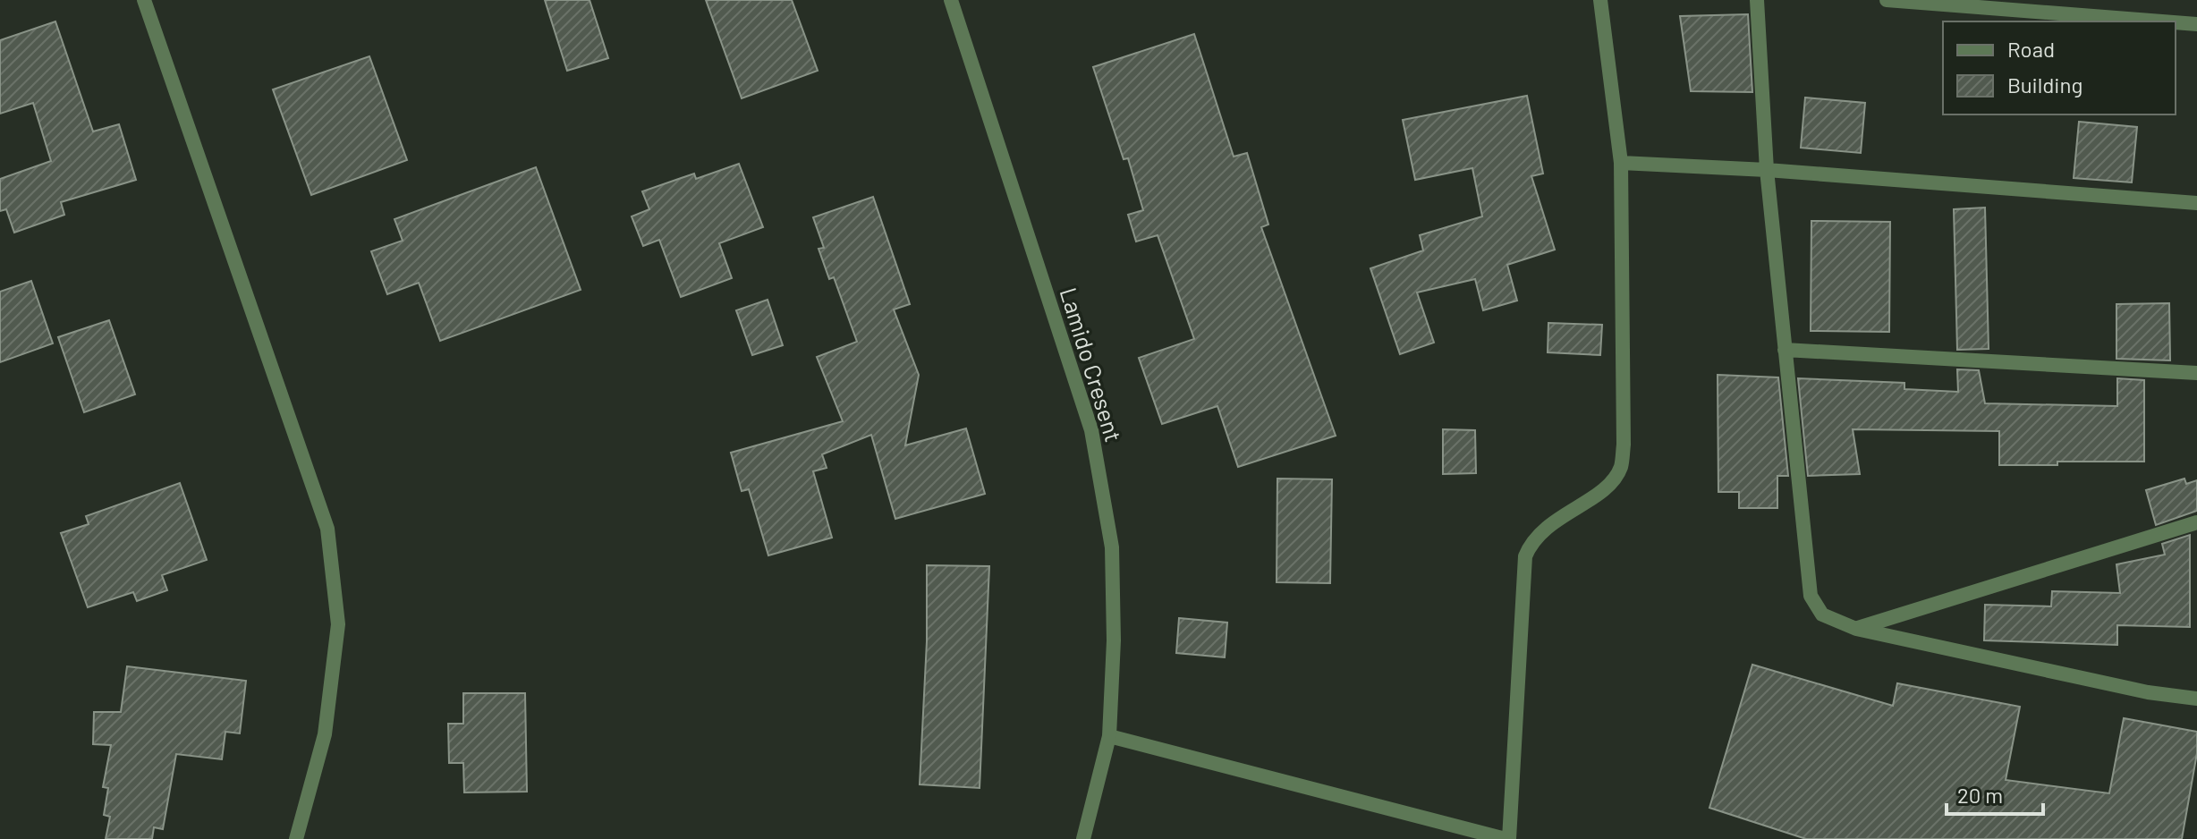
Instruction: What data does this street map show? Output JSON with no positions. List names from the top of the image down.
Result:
{
  "streets": {
    "street": ["Lamido Cresent"]
  },
  "legend": ["Road", "Building"],
  "scale_bar": "20 m"
}
